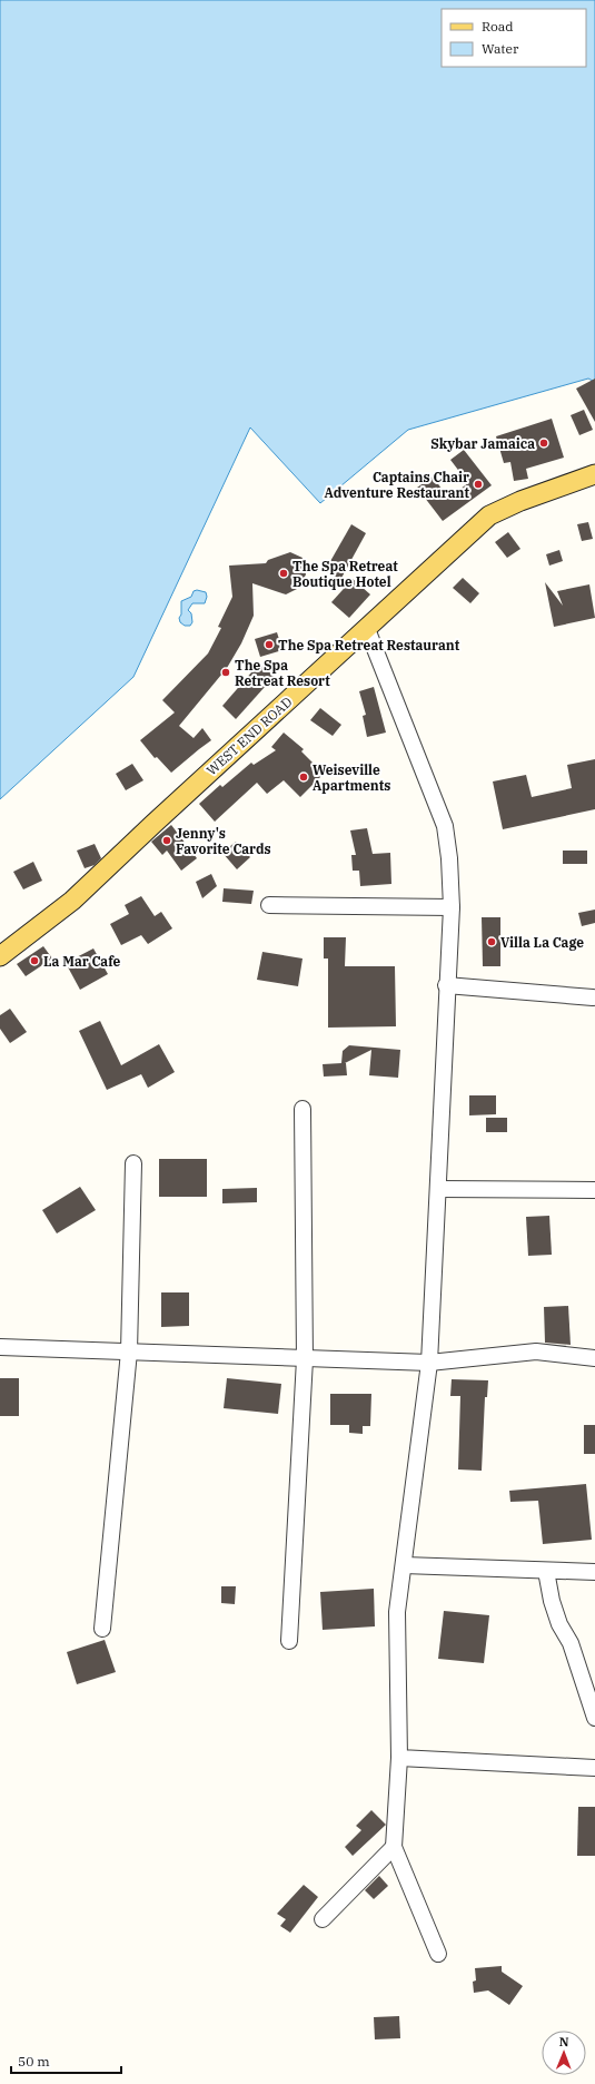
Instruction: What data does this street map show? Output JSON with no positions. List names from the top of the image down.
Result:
{
  "streets": {
    "main road": ["WEST END ROAD"]
  },
  "places": [
    "Skybar Jamaica",
    "Captains Chair Adventure Restaurant",
    "The Spa Retreat Boutique Hotel",
    "The Spa Retreat Restaurant",
    "The Spa Retreat Resort",
    "Weiseville Apartments",
    "Jenny's Favorite Cards",
    "Villa La Cage",
    "La Mar Cafe"
  ],
  "legend": ["Road", "Water"],
  "scale_bar": "50 m",
  "north": "top"
}
